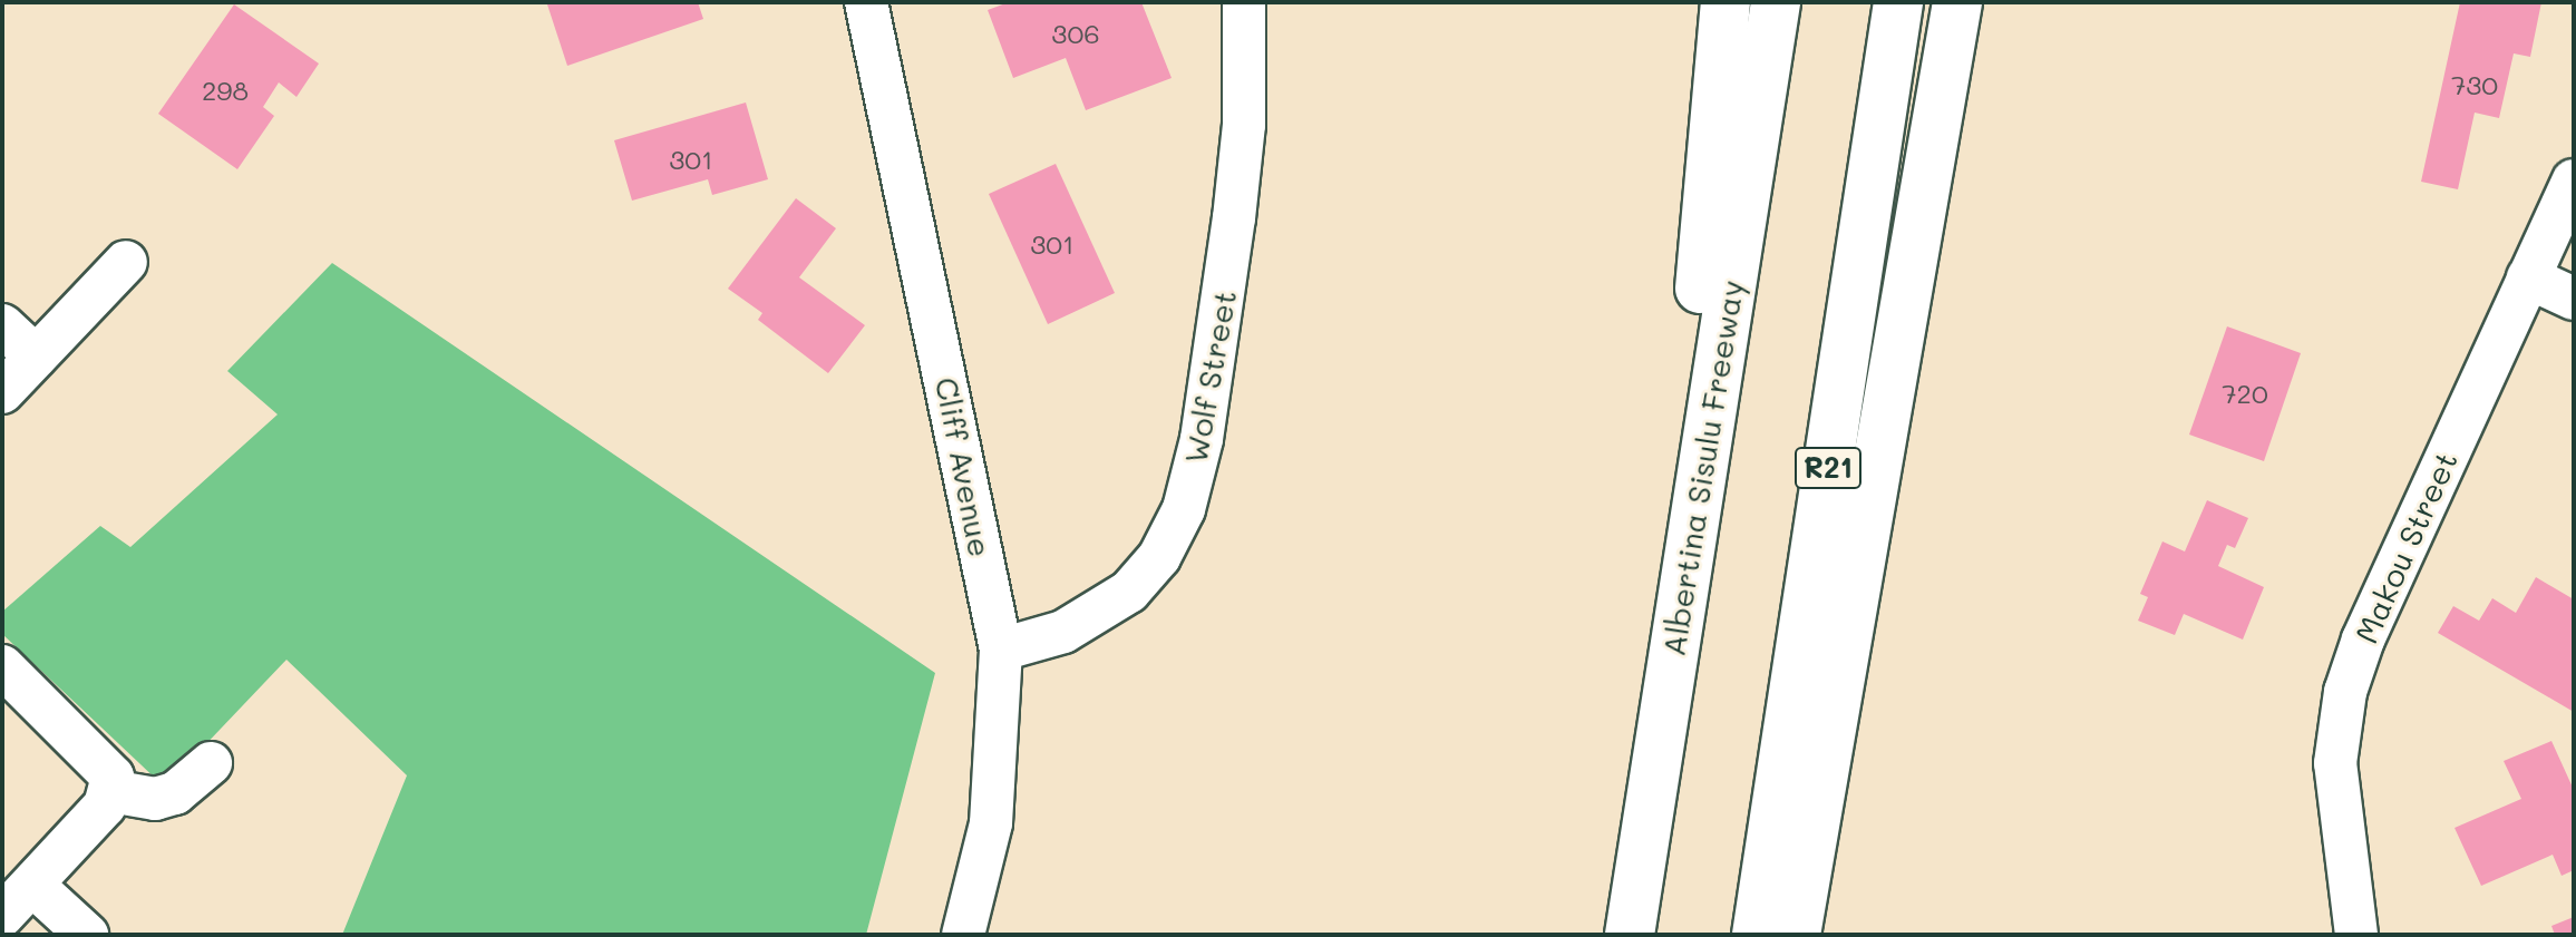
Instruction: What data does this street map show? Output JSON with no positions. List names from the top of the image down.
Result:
{
  "streets": {
    "highway": ["Albertina Sisulu Freeway", "R21"],
    "street": ["Wolf Street", "Cliff Avenue", "Makou Street"]
  },
  "crossings": [
    ["Wolf Street", "Cliff Avenue"]
  ],
  "house_numbers": [
    "306",
    "730",
    "298",
    "301",
    "301",
    "720"
  ]
}
